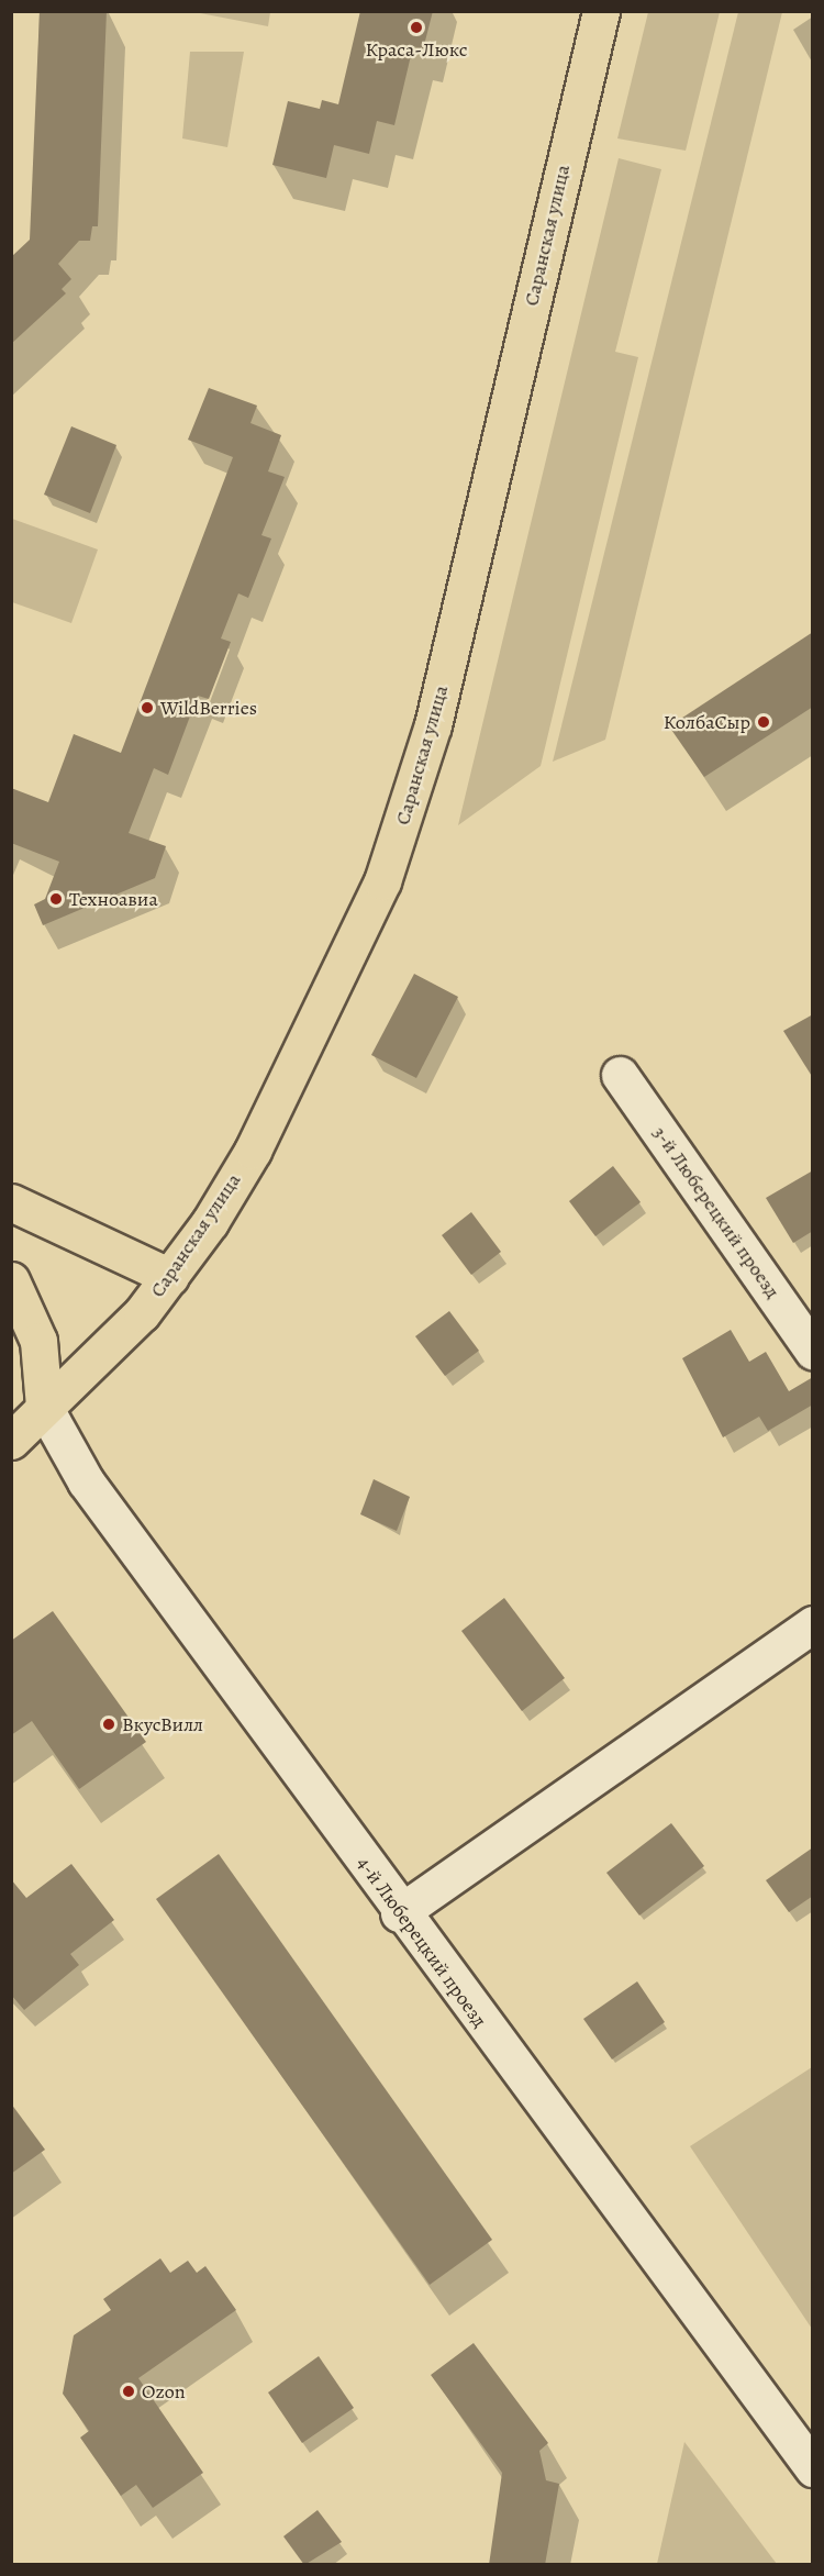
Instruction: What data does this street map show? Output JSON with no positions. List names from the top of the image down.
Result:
{
  "streets": {
    "main road": ["Саранская улица"],
    "street": ["3-й Люберецкий проезд", "4-й Люберецкий проезд"]
  },
  "crossings": [
    ["Саранская улица", "4-й Люберецкий проезд"]
  ],
  "places": [
    "Краса-Люкс",
    "WildBerries",
    "КолбаСыр",
    "Техноавиа",
    "ВкусВилл",
    "Ozon"
  ]
}
